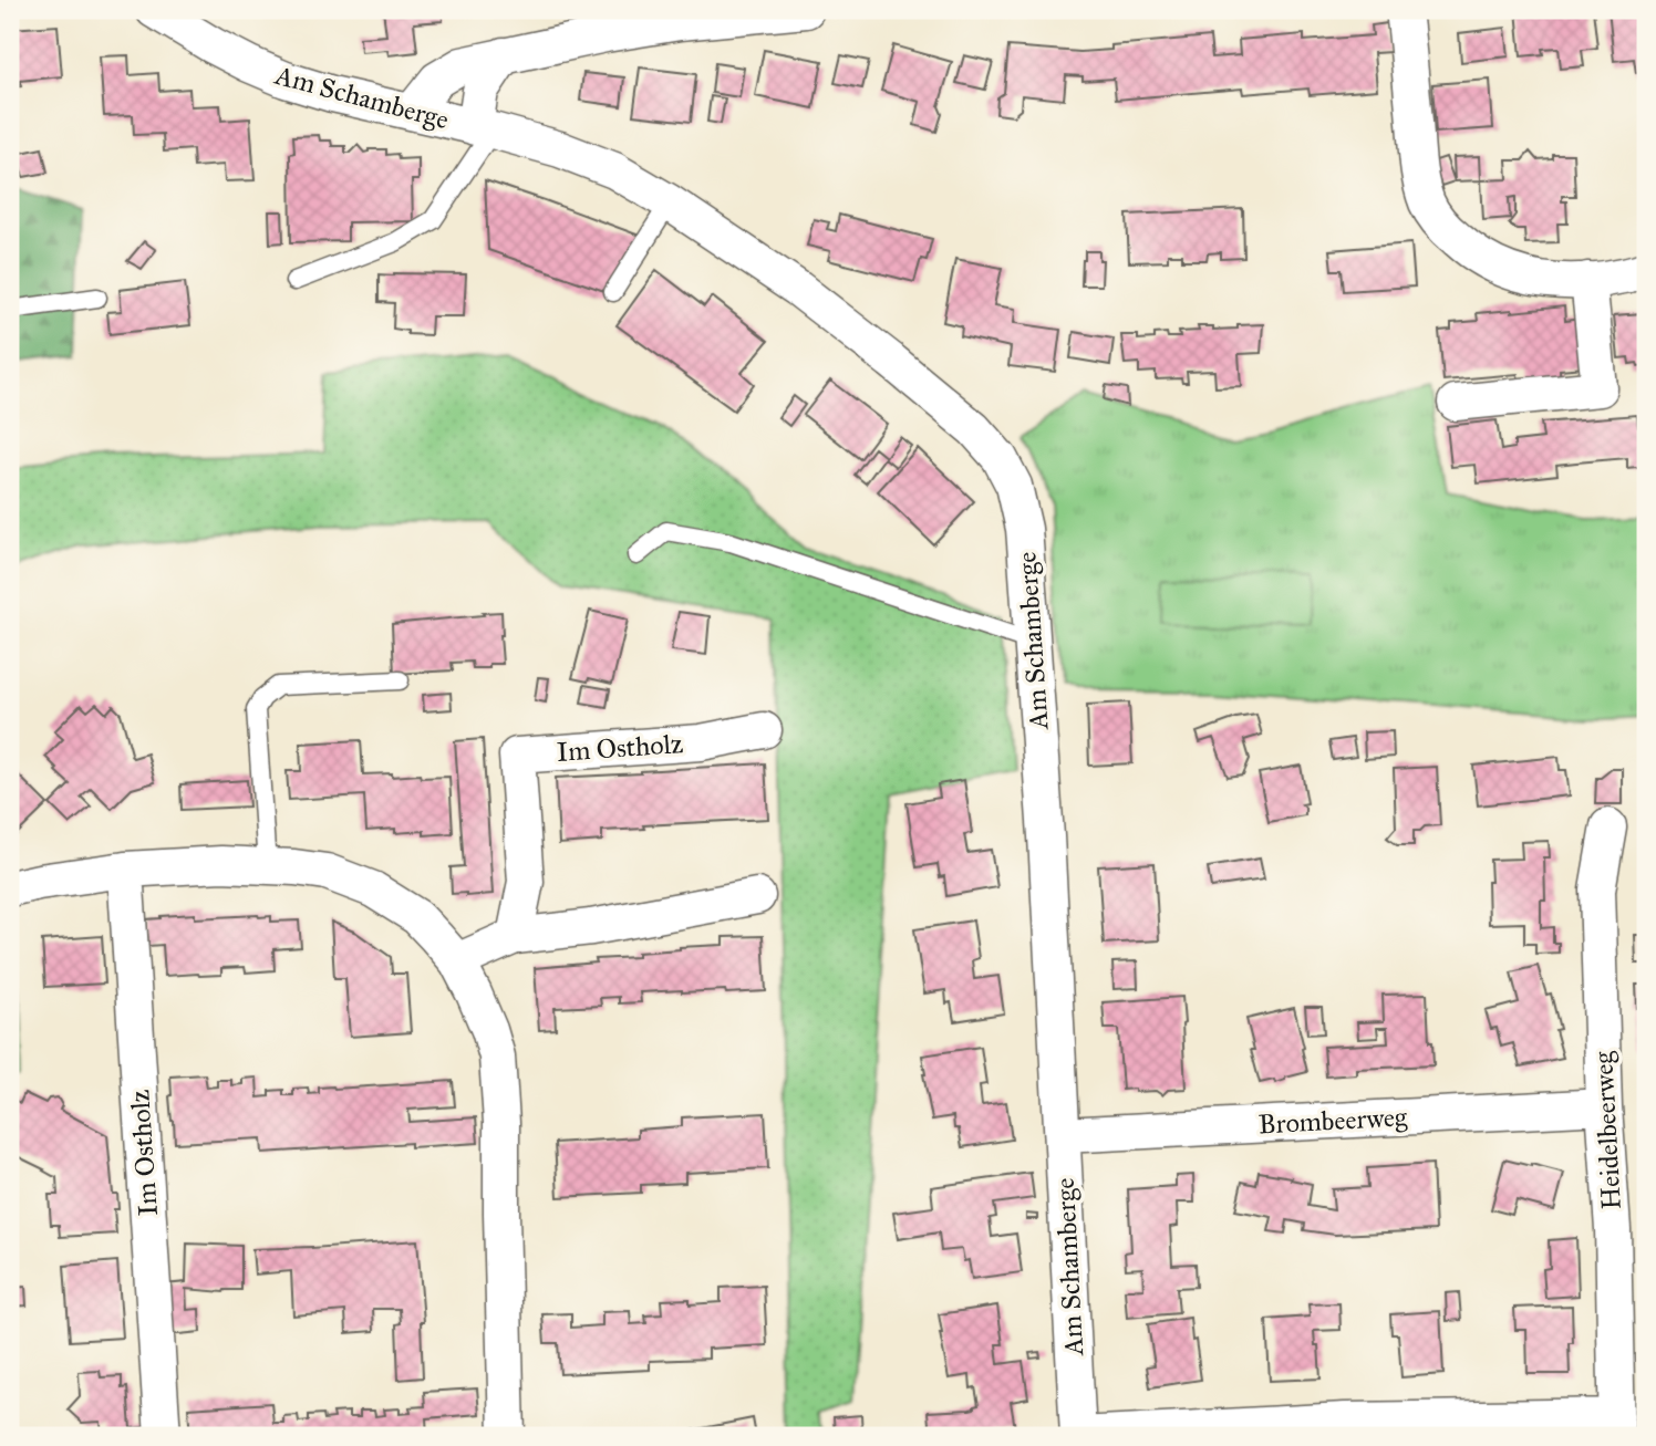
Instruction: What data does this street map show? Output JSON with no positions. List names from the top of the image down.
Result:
{
  "streets": {
    "street": [
      "Am Schamberge",
      "Im Ostholz",
      "Brombeerweg",
      "Heidelbeerweg"
    ]
  },
  "crossings": [
    ["Am Schamberge", "Brombeerweg"],
    ["Brombeerweg", "Heidelbeerweg"]
  ]
}
